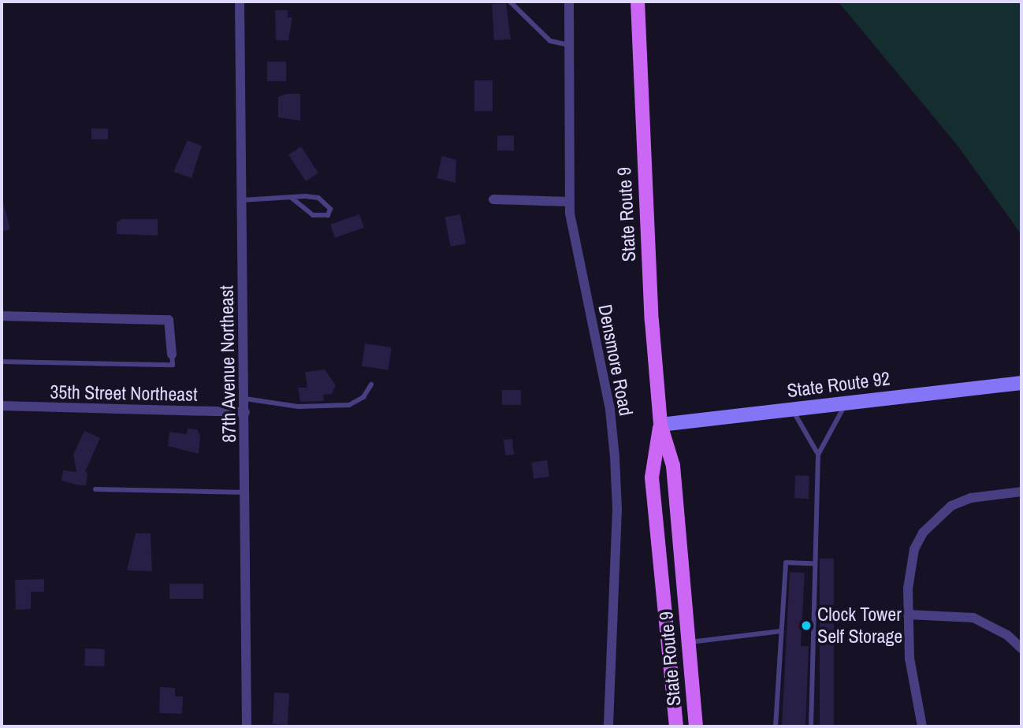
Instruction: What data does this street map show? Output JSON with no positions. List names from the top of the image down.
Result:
{
  "streets": {
    "main road": ["State Route 9", "State Route 92"],
    "street": ["Densmore Road", "87th Avenue Northeast", "35th Street Northeast"]
  },
  "crossings": [
    ["State Route 9", "State Route 92"],
    ["87th Avenue Northeast", "35th Street Northeast"]
  ],
  "places": ["Clock Tower Self Storage"]
}
